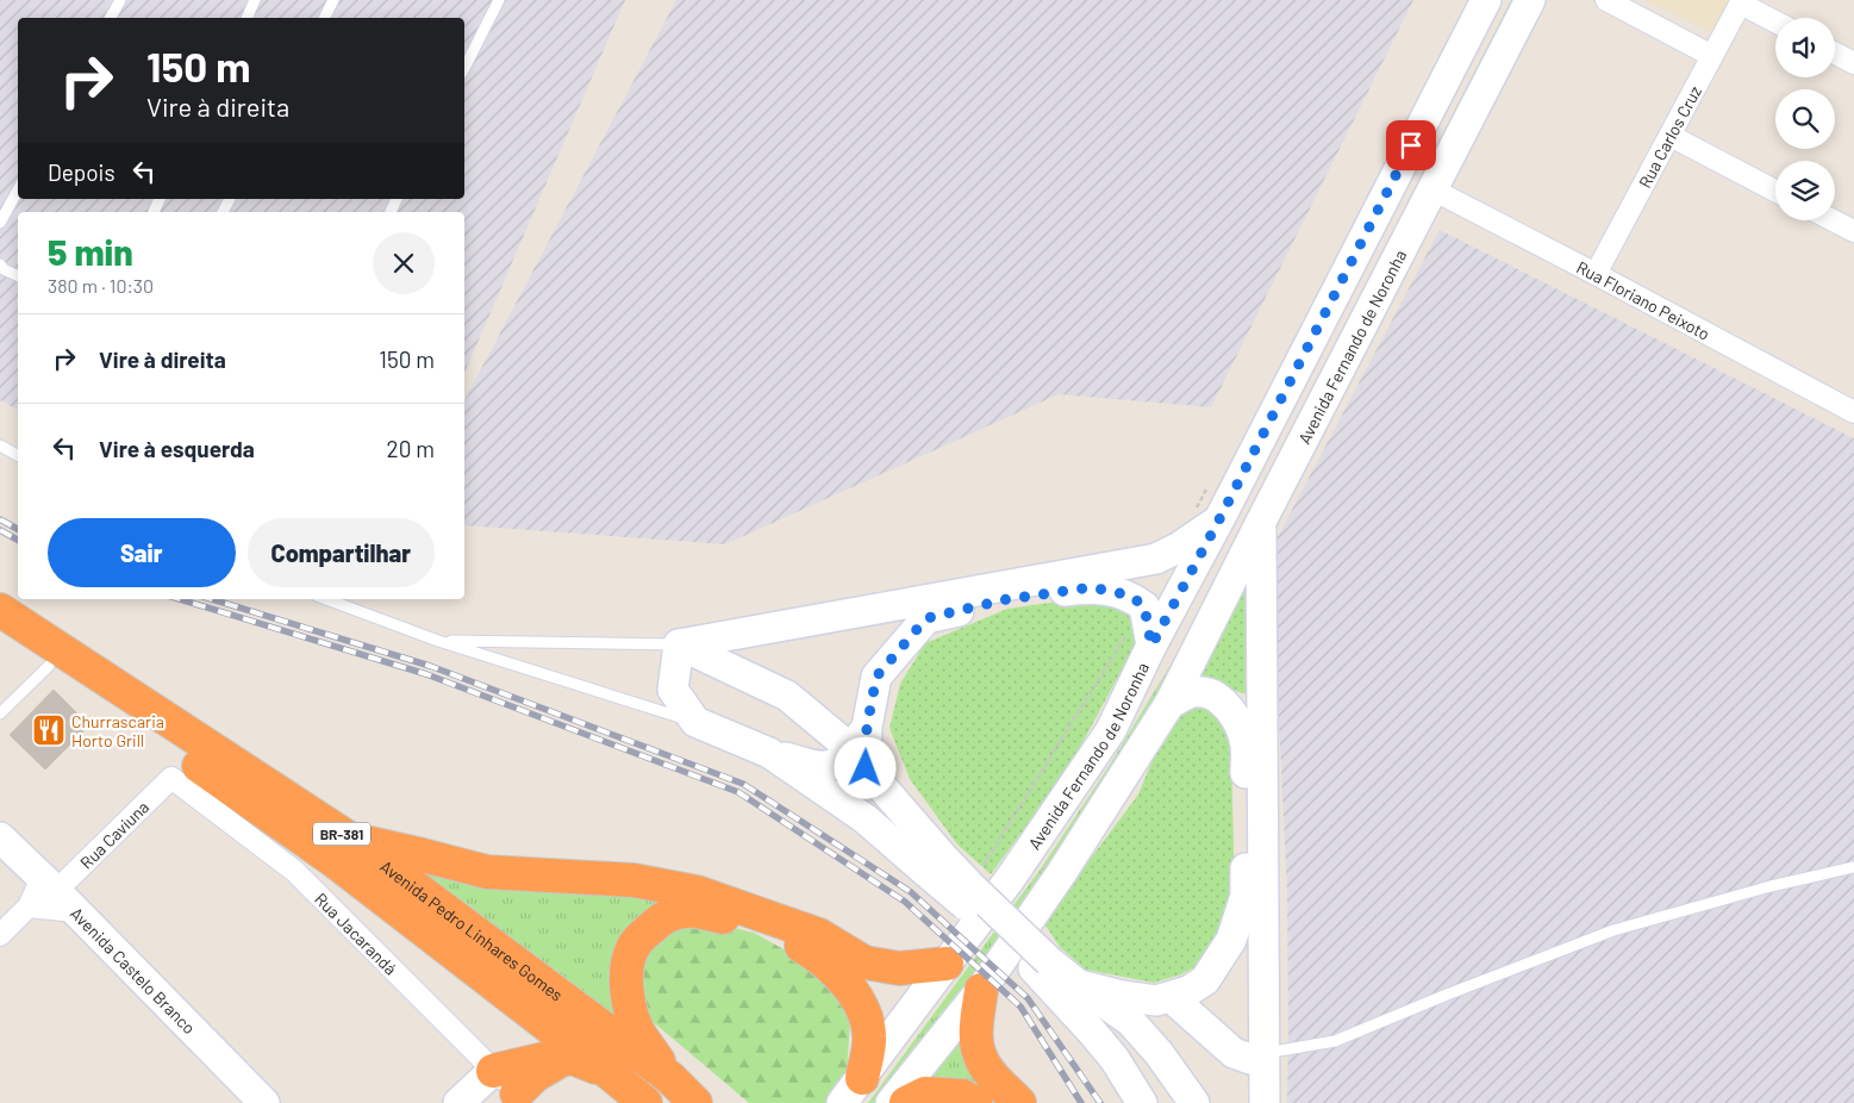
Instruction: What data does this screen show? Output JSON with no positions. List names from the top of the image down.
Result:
{
  "streets": {
    "highway": ["BR-381", "Avenida Pedro Linhares Gomes"],
    "main road": ["Avenida Fernando de Noronha", "Avenida Castelo Branco"],
    "street": [
      "Rua Carlos Cruz",
      "Rua Floriano Peixoto",
      "Rua Caviuna",
      "Rua Jacarandá"
    ]
  },
  "crossings": [
    ["Rua Carlos Cruz", "Rua Floriano Peixoto"],
    ["Rua Floriano Peixoto", "Avenida Fernando de Noronha"],
    ["Rua Caviuna", "Rua Jacarandá"],
    ["Rua Caviuna", "Avenida Castelo Branco"]
  ],
  "places": {
    "restaurant": ["Churrascaria Horto Grill"]
  },
  "page": {
    "turn": ["150 m", "Vire à direita"],
    "then": "Depois",
    "heading": ["5 min", "380 m · 10:30"],
    "list": [
      {
        "name": "Vire à direita",
        "value": "150 m"
      },
      {
        "name": "Vire à esquerda",
        "value": "20 m"
      }
    ],
    "buttons": ["Sair", "Compartilhar"]
  }
}
